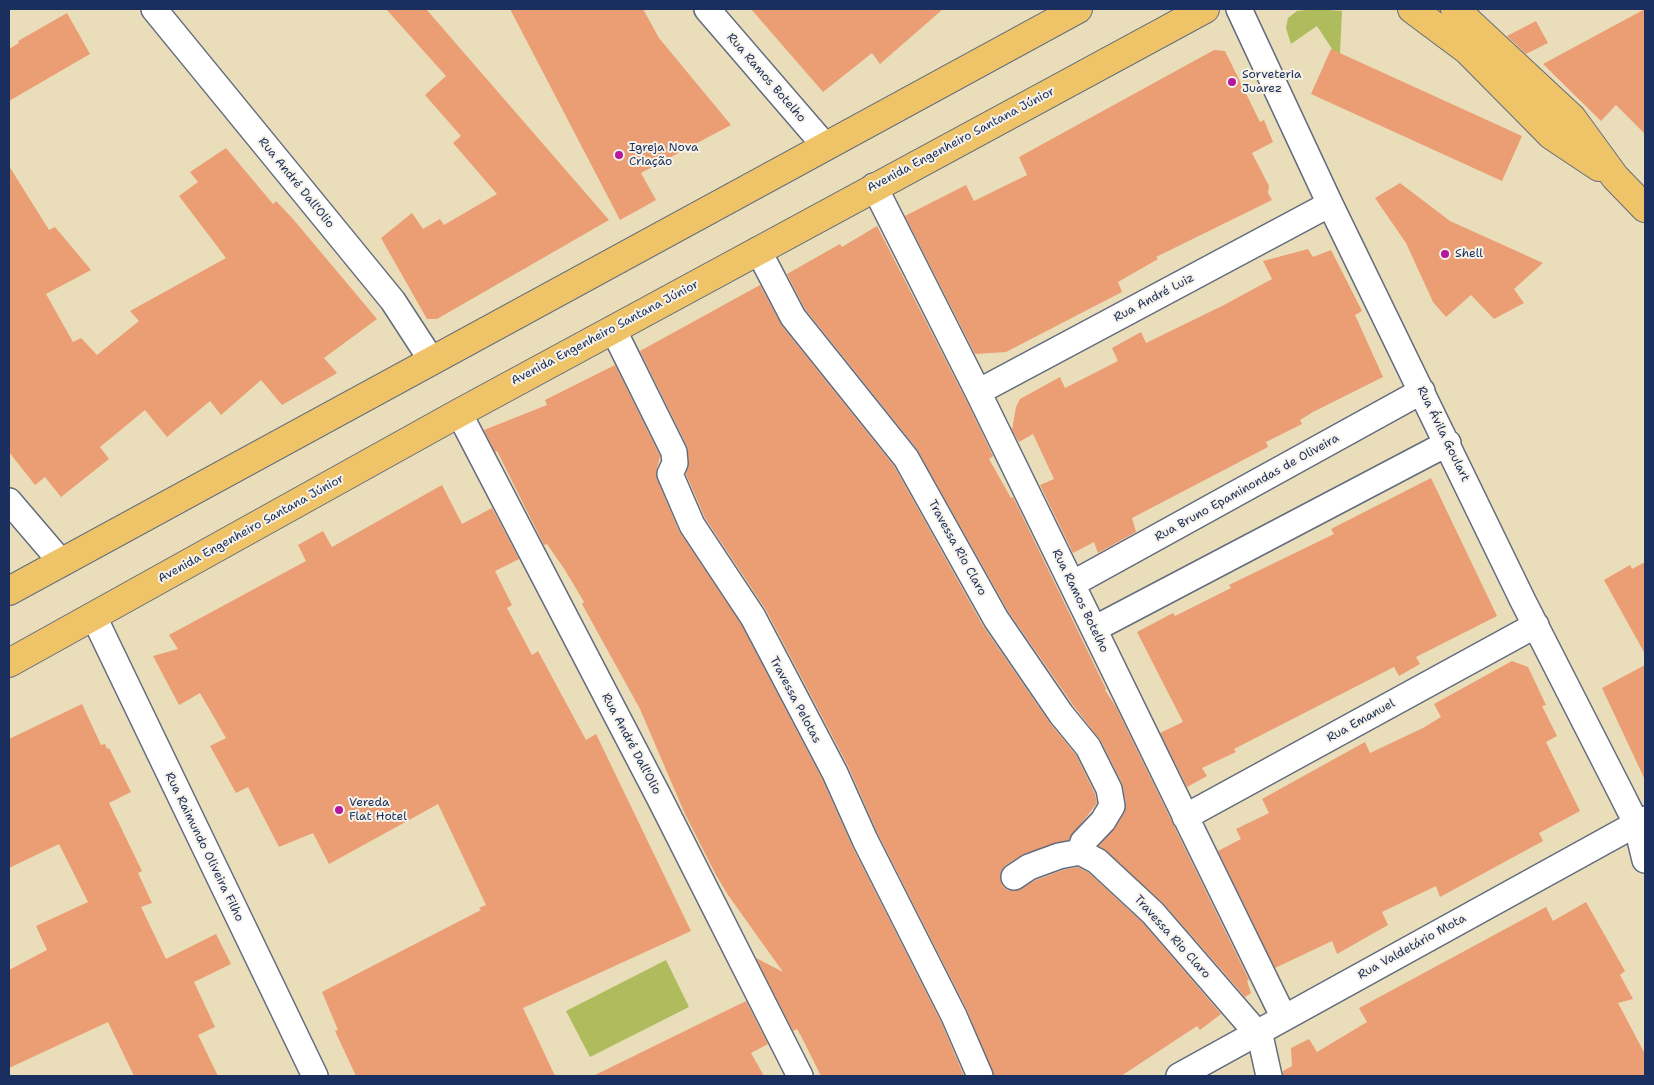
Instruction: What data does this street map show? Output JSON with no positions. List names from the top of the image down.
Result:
{
  "streets": {
    "main road": ["Avenida Engenheiro Santana Júnior"],
    "street": [
      "Rua Ramos Botelho",
      "Rua André Dall'Olio",
      "Rua André Luiz",
      "Rua Ávila Goulart",
      "Rua Bruno Epaminondas de Oliveira",
      "Travessa Rio Claro",
      "Travessa Pelotas",
      "Rua Emanuel",
      "Rua Raimundo Oliveira Filho",
      "Rua Valdetário Mota"
    ]
  },
  "crossings": [
    ["Rua Ramos Botelho", "Avenida Engenheiro Santana Júnior"],
    ["Rua Ramos Botelho", "Rua André Luiz"],
    ["Rua Ramos Botelho", "Rua Bruno Epaminondas de Oliveira"],
    ["Rua Ramos Botelho", "Rua Emanuel"],
    ["Rua Ramos Botelho", "Rua Valdetário Mota"],
    ["Avenida Engenheiro Santana Júnior", "Rua André Dall'Olio"],
    ["Avenida Engenheiro Santana Júnior", "Travessa Rio Claro"],
    ["Avenida Engenheiro Santana Júnior", "Travessa Pelotas"],
    ["Avenida Engenheiro Santana Júnior", "Rua Raimundo Oliveira Filho"],
    ["Rua André Luiz", "Rua Ávila Goulart"],
    ["Rua Ávila Goulart", "Rua Bruno Epaminondas de Oliveira"],
    ["Rua Ávila Goulart", "Rua Emanuel"],
    ["Rua Ávila Goulart", "Rua Valdetário Mota"],
    ["Travessa Rio Claro", "Rua Valdetário Mota"]
  ],
  "places": [
    "Sorveteria Juarez",
    "Igreja Nova Criação",
    "Shell",
    "Vereda Flat Hotel"
  ]
}
